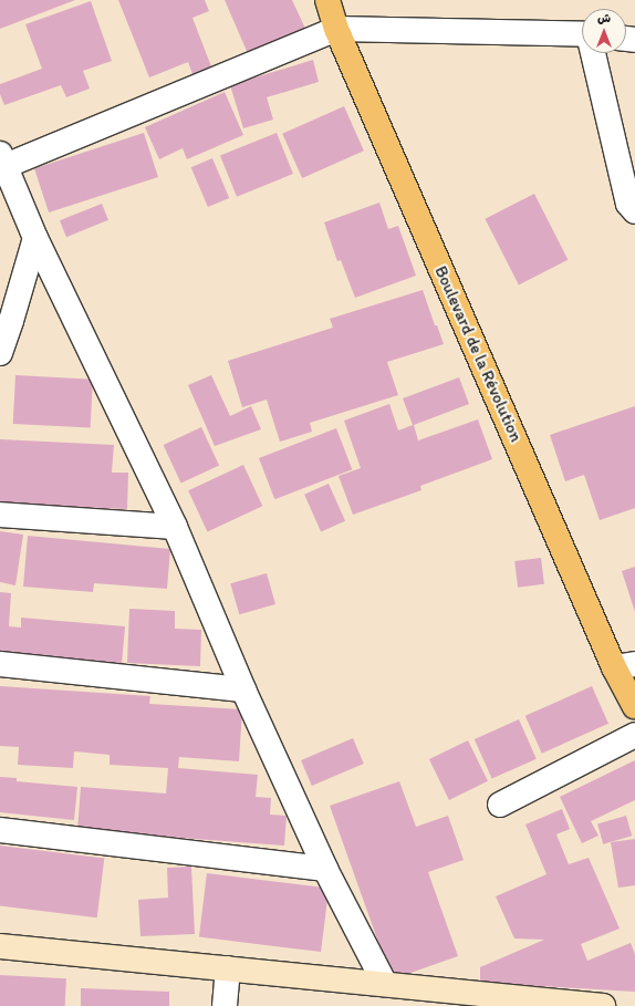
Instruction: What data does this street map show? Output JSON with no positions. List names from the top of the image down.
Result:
{
  "streets": {
    "main road": ["Boulevard de la Révolution"]
  },
  "north": "top"
}
